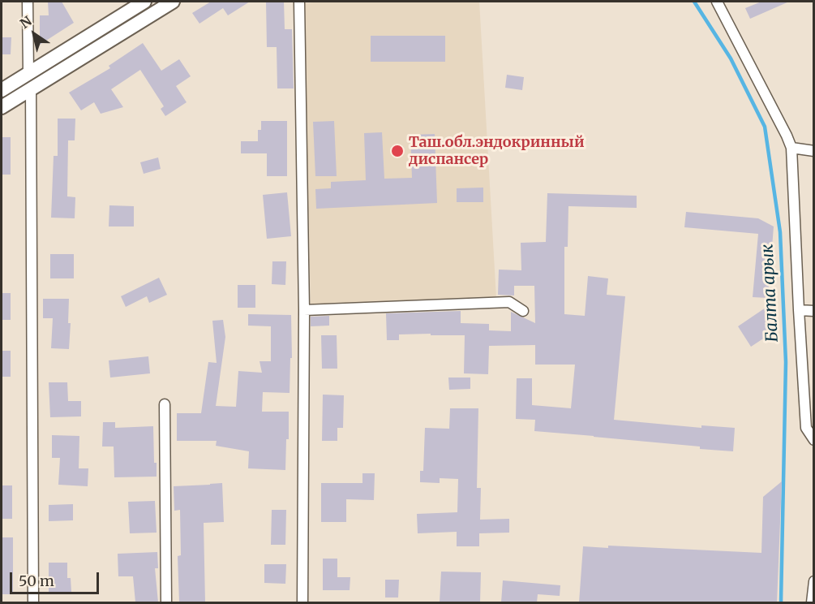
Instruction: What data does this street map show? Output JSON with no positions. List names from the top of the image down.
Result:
{
  "water": ["Балта арык"],
  "places": ["Таш.обл.эндокринный диспансер"],
  "scale_bar": "50 m",
  "north": "top left"
}
